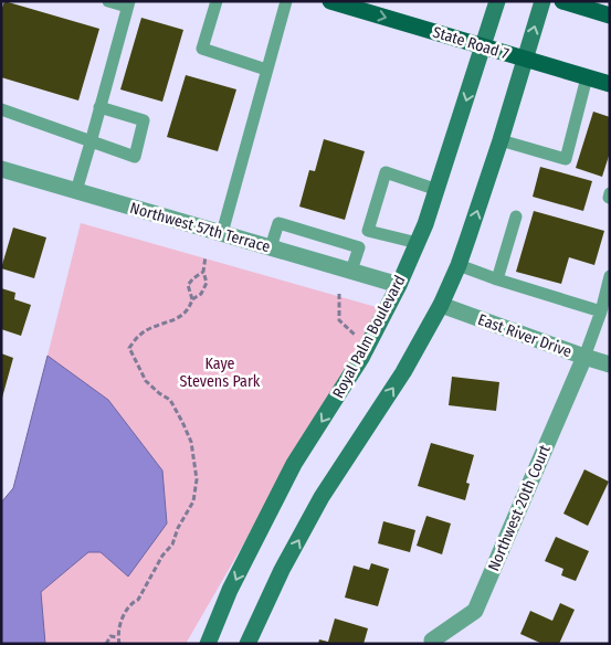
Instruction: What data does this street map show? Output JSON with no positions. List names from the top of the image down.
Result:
{
  "streets": {
    "main road": ["State Road 7", "Royal Palm Boulevard"],
    "street": ["Northwest 57th Terrace", "East River Drive", "Northwest 20th Court"]
  },
  "crossings": [
    ["State Road 7", "Royal Palm Boulevard"],
    ["Northwest 57th Terrace", "Royal Palm Boulevard"],
    ["East River Drive", "Northwest 20th Court"]
  ],
  "one_way": ["State Road 7"],
  "parks": ["Kaye Stevens Park"]
}
